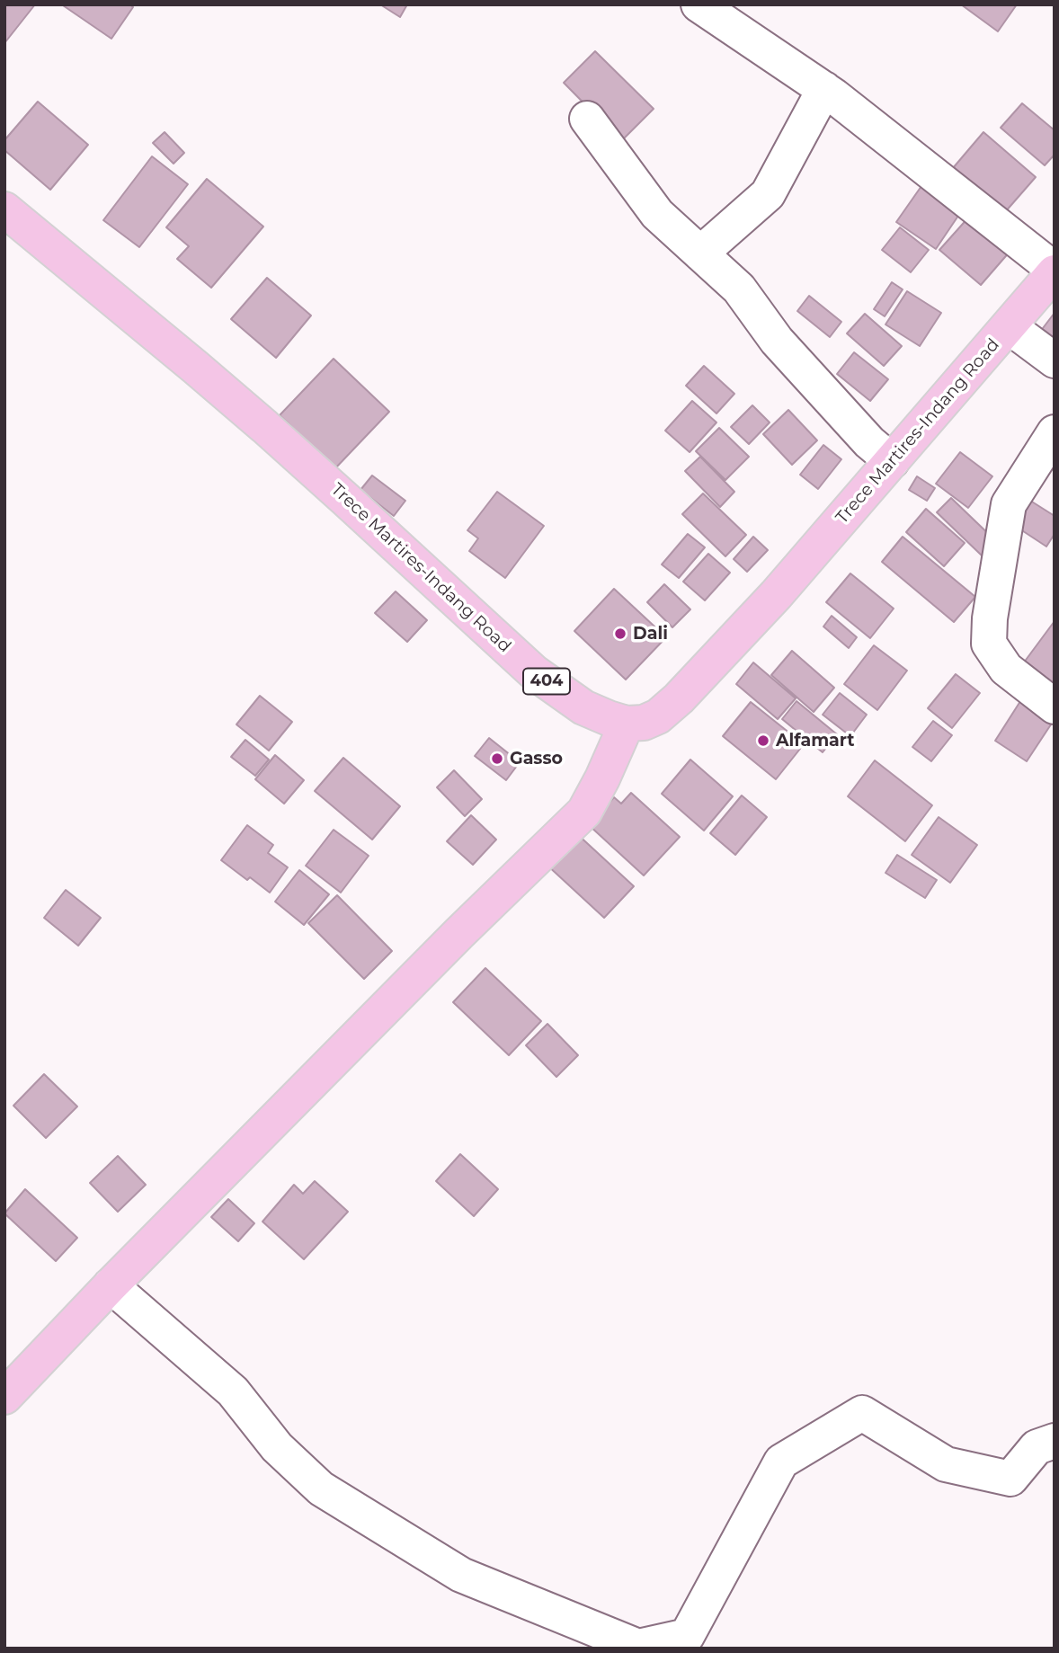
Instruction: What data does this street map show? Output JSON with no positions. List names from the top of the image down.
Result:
{
  "streets": {
    "main road": ["Trece Martires-Indang Road", "404"]
  },
  "places": ["Dali", "Alfamart", "Gasso"]
}
